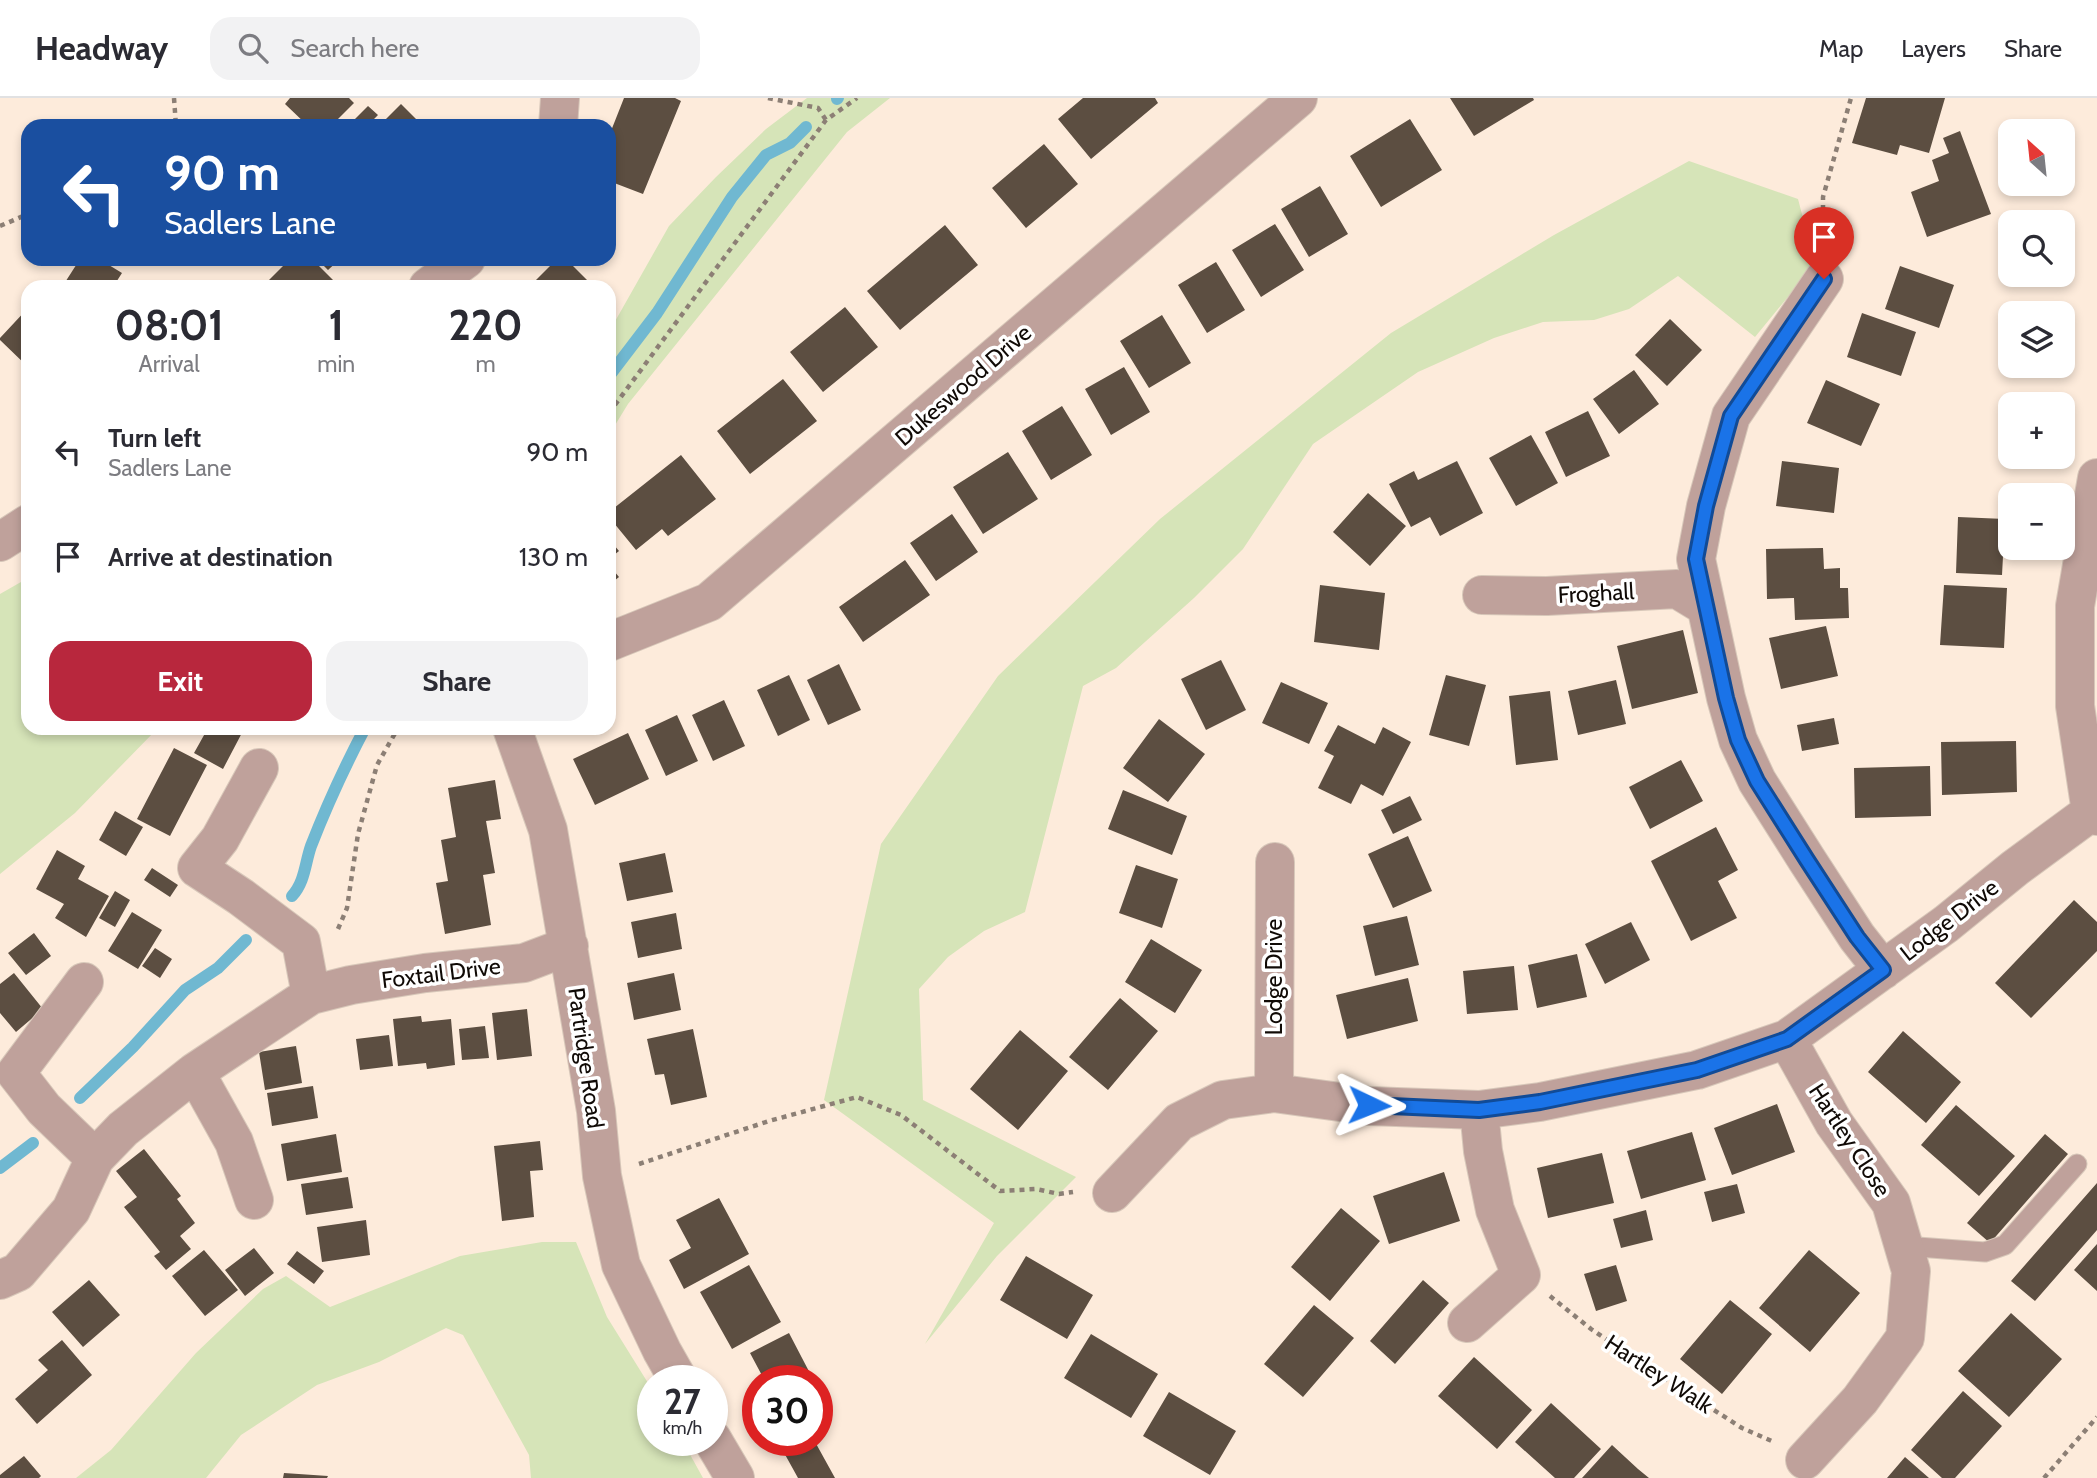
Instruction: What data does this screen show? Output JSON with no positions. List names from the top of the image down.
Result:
{
  "streets": {
    "street": [
      "Dukeswood Drive",
      "Froghall",
      "Lodge Drive",
      "Foxtail Drive",
      "Partridge Road",
      "Hartley Close"
    ],
    "path": ["Hartley Walk"]
  },
  "crossings": [
    ["Lodge Drive", "Hartley Close"],
    ["Foxtail Drive", "Partridge Road"],
    ["Hartley Close", "Hartley Walk"]
  ],
  "north": "top left",
  "page": {
    "header": "Headway",
    "search": "Search here",
    "nav": ["Map", "Layers", "Share"],
    "map_buttons": ["+", "−"],
    "turn": ["90 m", "Sadlers Lane"],
    "eta": [
      "08:01",
      "Arrival",
      "1",
      "min",
      "220",
      "m"
    ],
    "list": [
      {
        "name": "Turn left",
        "note": "Sadlers Lane",
        "value": "90 m"
      },
      {
        "name": "Arrive at destination",
        "value": "130 m"
      }
    ],
    "buttons": ["Exit", "Share"],
    "speed": "27 km/h",
    "limit": "30"
  }
}
